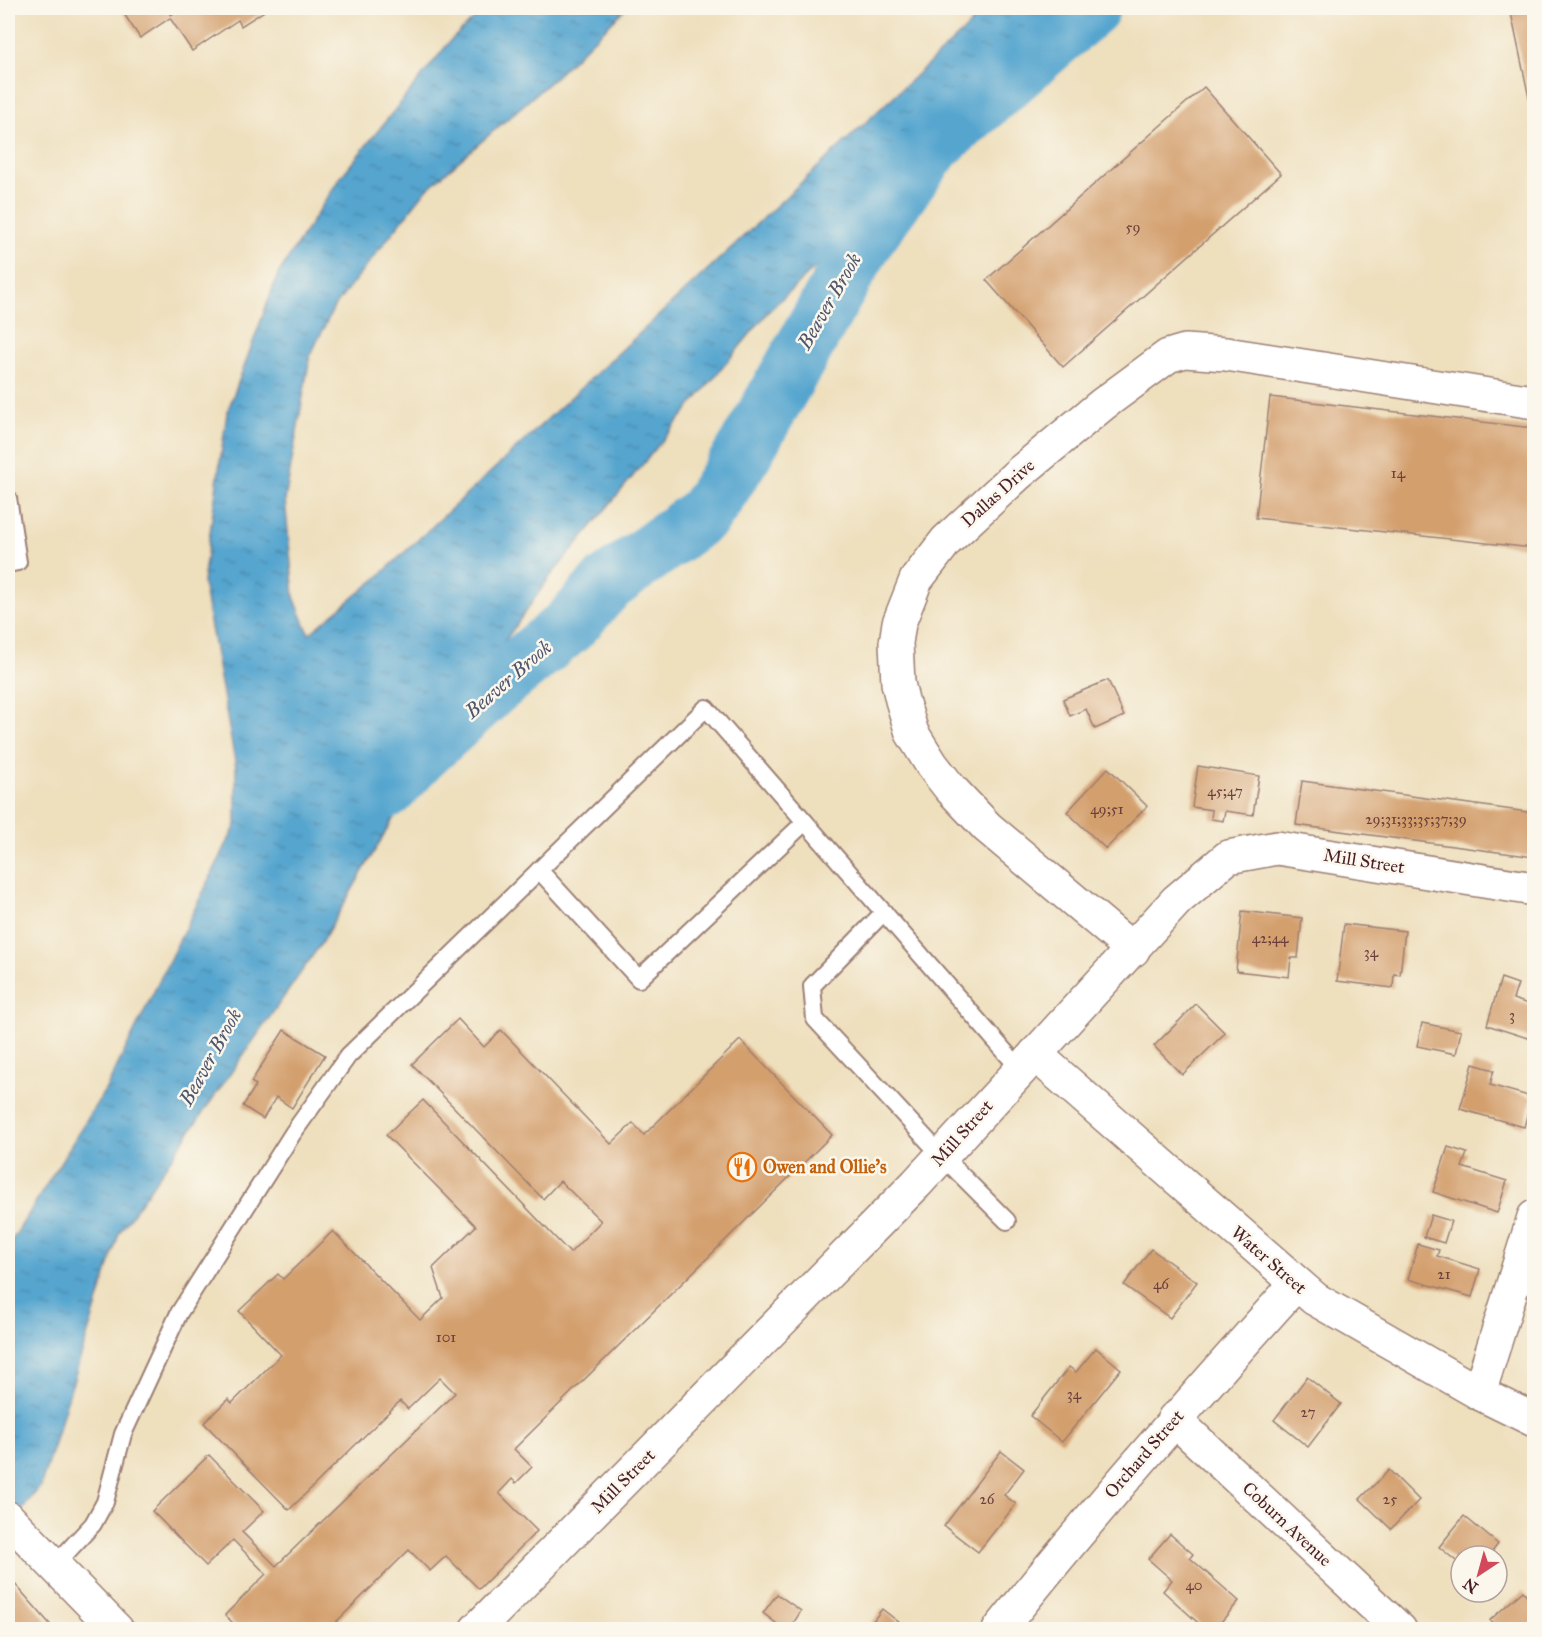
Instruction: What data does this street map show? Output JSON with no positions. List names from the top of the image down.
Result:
{
  "streets": {
    "street": [
      "Dallas Drive",
      "Mill Street",
      "Water Street",
      "Orchard Street",
      "Coburn Avenue"
    ]
  },
  "crossings": [
    ["Dallas Drive", "Mill Street"],
    ["Mill Street", "Water Street"],
    ["Water Street", "Orchard Street"],
    ["Orchard Street", "Coburn Avenue"]
  ],
  "water": ["Beaver Brook"],
  "places": {
    "restaurant": ["Owen and Ollie's"]
  },
  "house_numbers": [
    "59",
    "14",
    "45;47",
    "49;51",
    "29;31;33;35;37;39",
    "42;44",
    "34",
    "3",
    "21",
    "46",
    "101",
    "34",
    "27",
    "26",
    "25",
    "40"
  ],
  "north": "bottom left"
}
